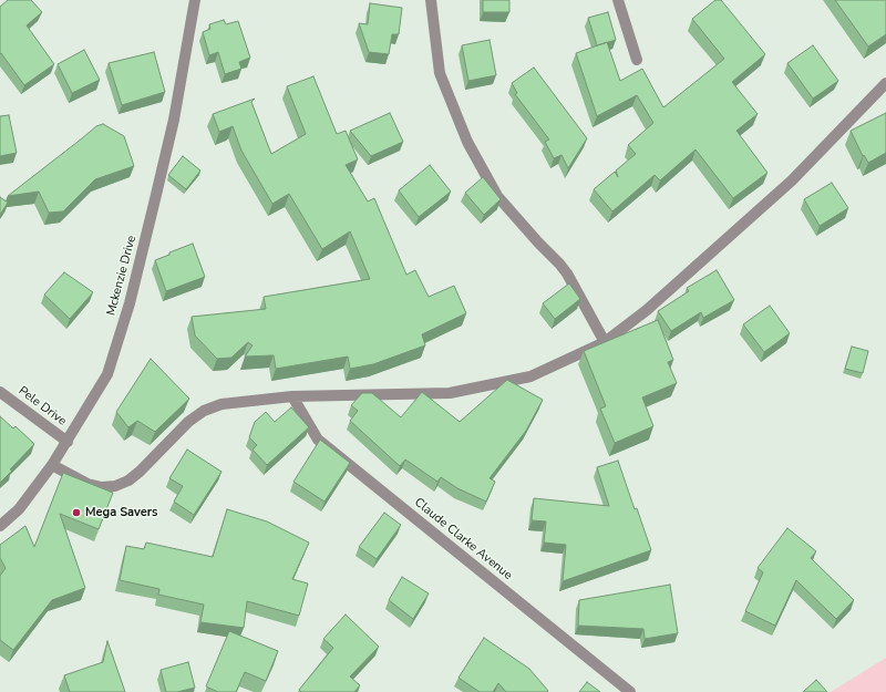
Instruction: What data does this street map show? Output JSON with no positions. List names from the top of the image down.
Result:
{
  "streets": {
    "street": ["Mckenzie Drive", "Pele Drive", "Claude Clarke Avenue"]
  },
  "crossings": [
    ["Mckenzie Drive", "Pele Drive"]
  ],
  "places": ["Mega Savers"]
}
